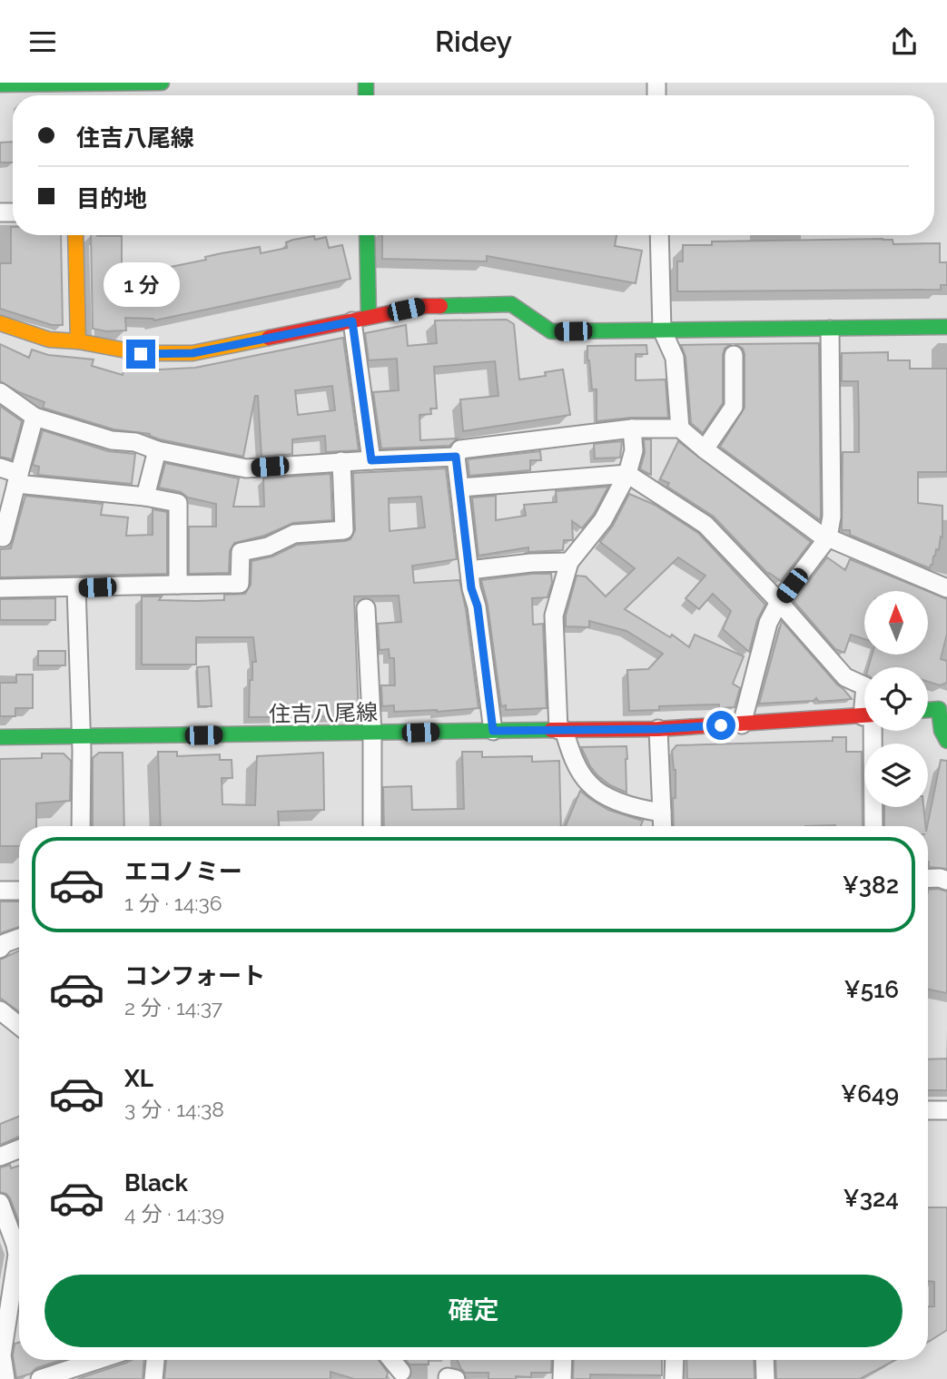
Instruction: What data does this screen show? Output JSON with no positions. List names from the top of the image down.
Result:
{
  "streets": {
    "street": ["住吉八尾線"]
  },
  "north": "top",
  "page": {
    "header": "Ridey",
    "banner": ["住吉八尾線", "目的地"],
    "bubble": "1 分",
    "list": [
      {
        "name": "エコノミー",
        "note": "1 分 · 14:36",
        "value": "¥382"
      },
      {
        "name": "コンフォート",
        "note": "2 分 · 14:37",
        "value": "¥516"
      },
      {
        "name": "XL",
        "note": "3 分 · 14:38",
        "value": "¥649"
      },
      {
        "name": "Black",
        "note": "4 分 · 14:39",
        "value": "¥324"
      }
    ],
    "buttons": "確定"
  }
}
